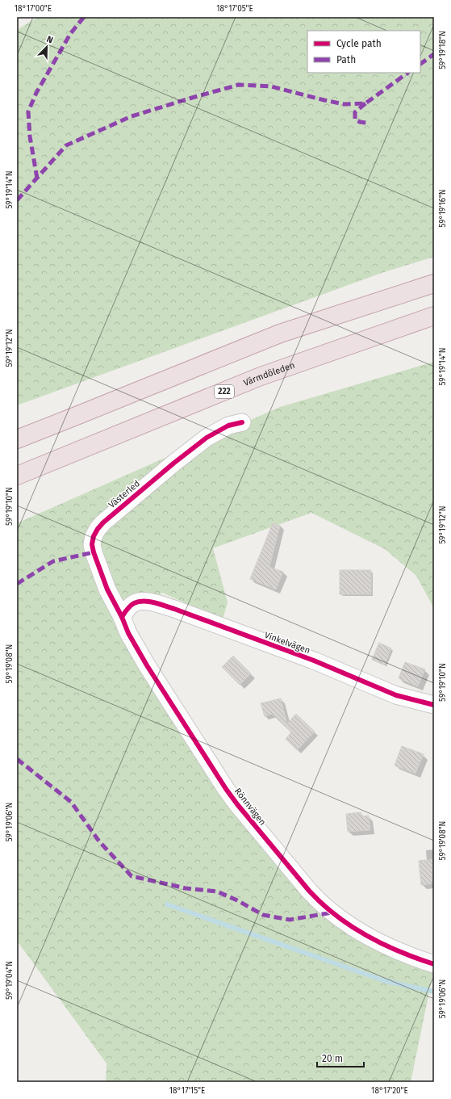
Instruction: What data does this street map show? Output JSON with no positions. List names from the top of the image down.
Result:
{
  "streets": {
    "highway": ["Värmdöleden", "222"],
    "street": ["Västerled", "Vinkelvägen", "Rönnvägen"]
  },
  "crossings": [
    ["Västerled", "Vinkelvägen"],
    ["Västerled", "Rönnvägen"],
    ["Vinkelvägen", "Rönnvägen"]
  ],
  "legend": ["Cycle path", "Path"],
  "scale_bar": "20 m",
  "north": "top right",
  "coordinates": [
    "18°17'00\"E",
    "18°17'05\"E",
    "59°19'18\"N",
    "59°19'14\"N",
    "59°19'16\"N",
    "59°19'12\"N",
    "59°19'10\"N",
    "59°19'08\"N",
    "59°19'06\"N",
    "59°19'04\"N",
    "18°17'15\"E",
    "18°17'20\"E"
  ]
}
